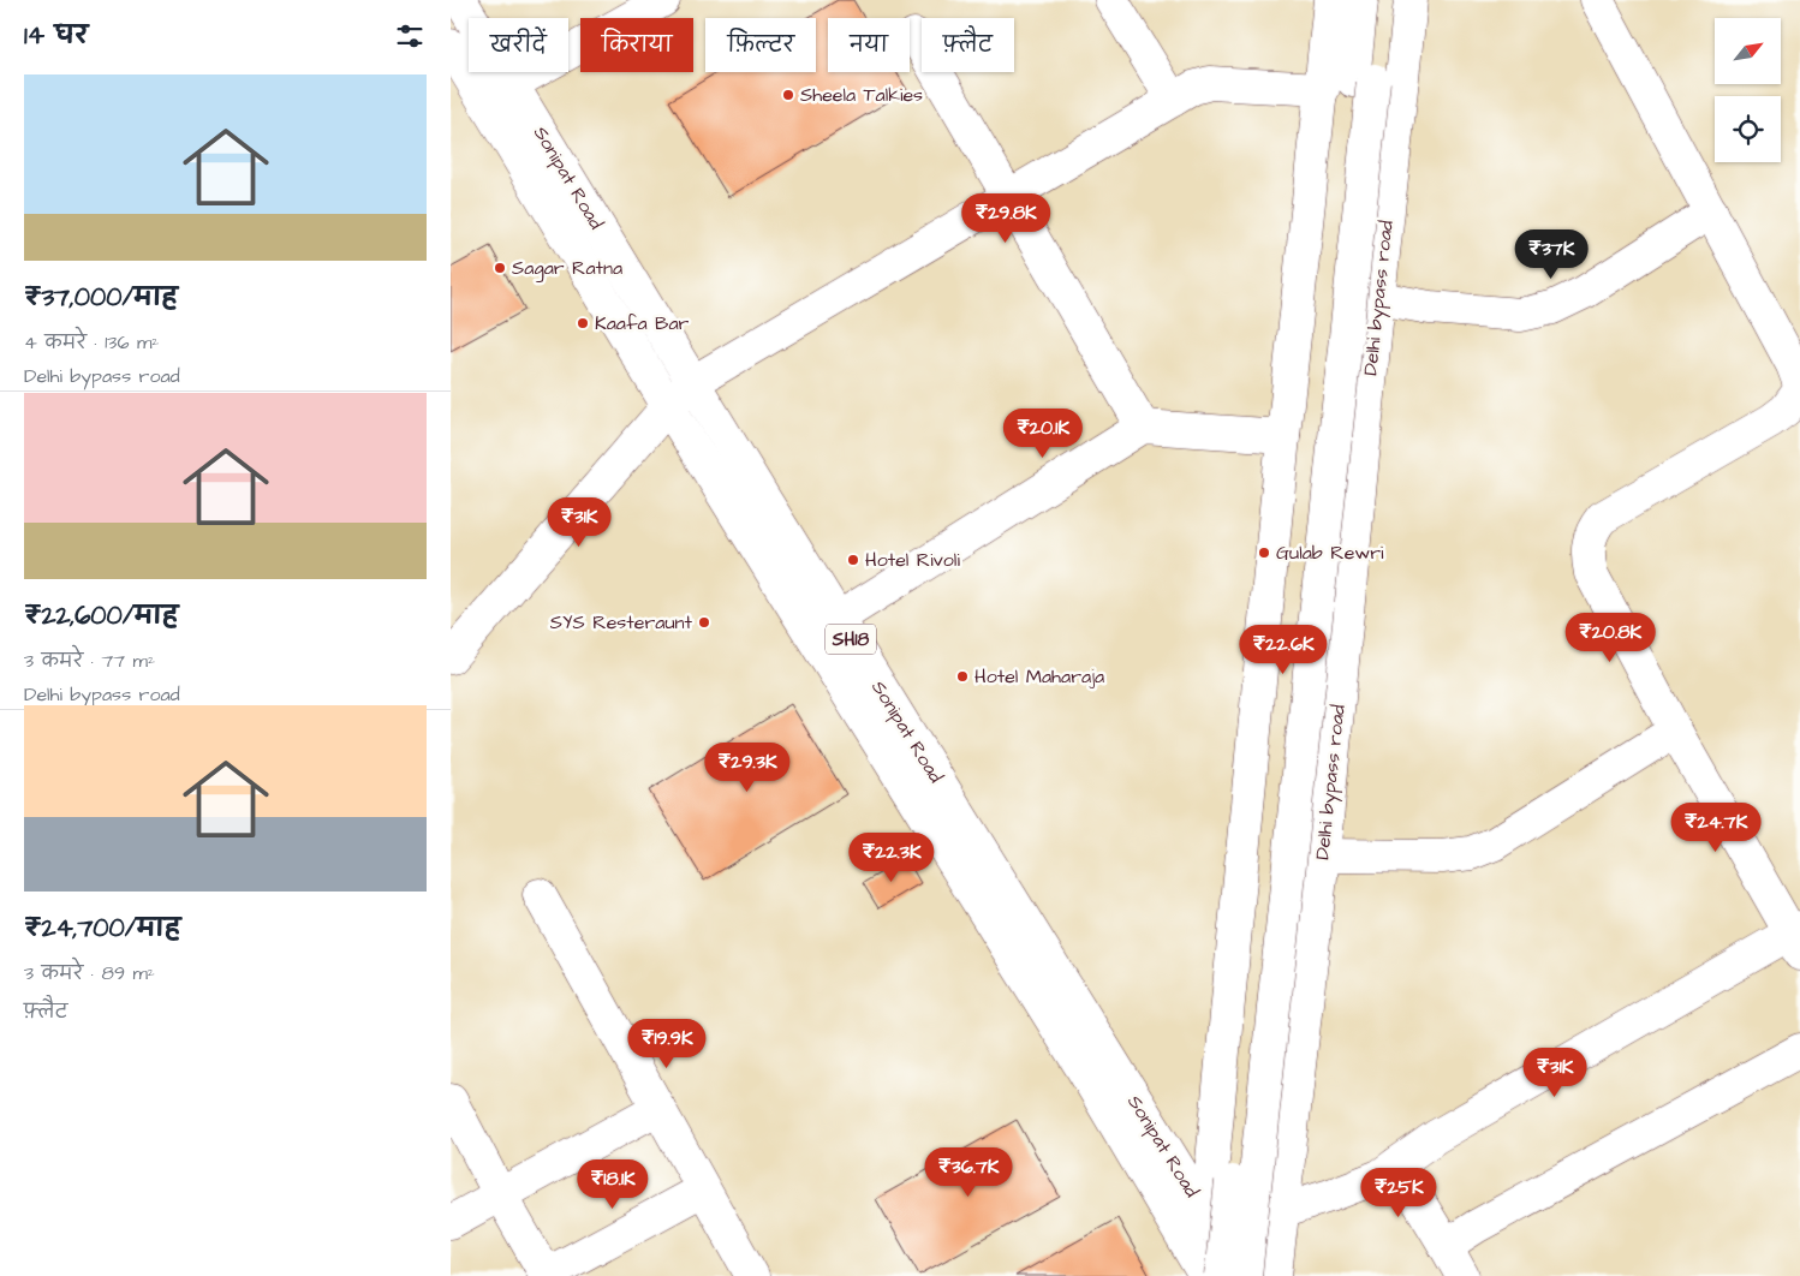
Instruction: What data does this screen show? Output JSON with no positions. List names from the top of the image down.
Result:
{
  "streets": {
    "main road": ["Sonipat Road", "Delhi bypass road", "SH18"]
  },
  "places": [
    "Sheela Talkies",
    "Sagar Ratna",
    "Kaafa Bar",
    "Gulab Rewri",
    "Hotel Rivoli",
    "SYS Resteraunt",
    "Hotel Maharaja"
  ],
  "north": "top right",
  "page": {
    "heading": "14 घर",
    "chip": [
      "खरीदें",
      "किराया",
      "फ़िल्टर",
      "नया",
      "फ़्लैट"
    ],
    "list": [
      {
        "name": "₹37,000/माह",
        "note": "4 कमरे · 136 m² · Delhi bypass road"
      },
      {
        "name": "₹22,600/माह",
        "note": "3 कमरे · 77 m² · Delhi bypass road"
      },
      {
        "name": "₹24,700/माह",
        "note": "3 कमरे · 89 m² · फ़्लैट"
      }
    ],
    "price": [
      "₹29.8K",
      "₹37K",
      "₹20.1K",
      "₹31K",
      "₹20.8K",
      "₹22.6K",
      "₹29.3K",
      "₹24.7K",
      "₹22.3K",
      "₹19.9K",
      "₹31K",
      "₹36.7K",
      "₹18.1K",
      "₹25K"
    ]
  }
}
